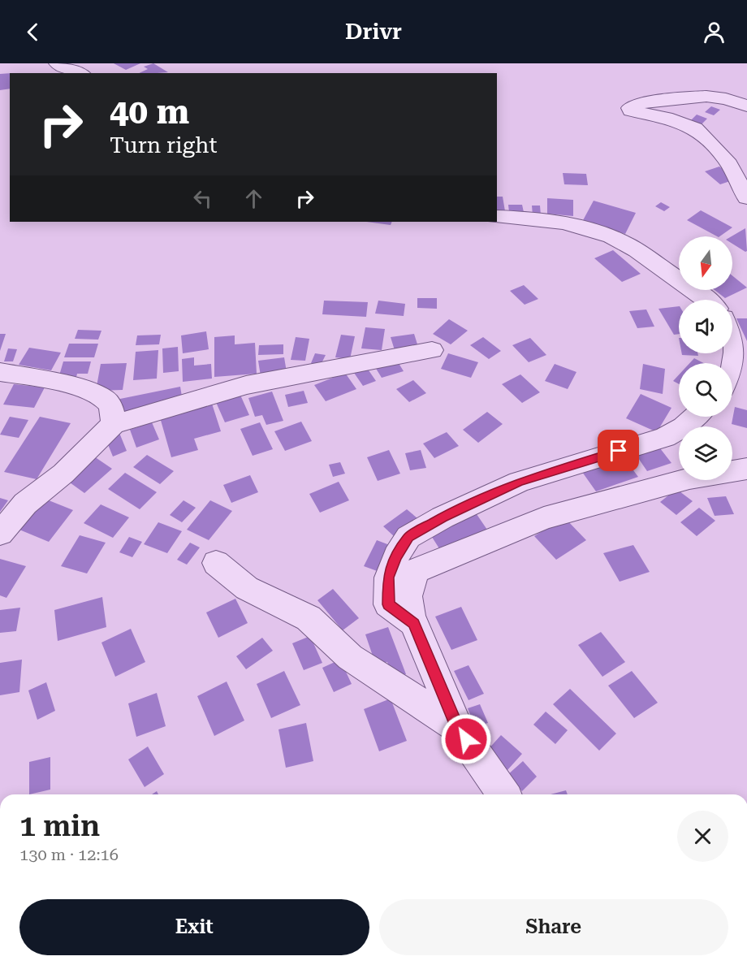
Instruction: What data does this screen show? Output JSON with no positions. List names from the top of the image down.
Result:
{
  "north": "bottom",
  "page": {
    "header": "Drivr",
    "turn": ["40 m", "Turn right"],
    "heading": ["1 min", "130 m · 12:16"],
    "buttons": ["Exit", "Share"]
  }
}
